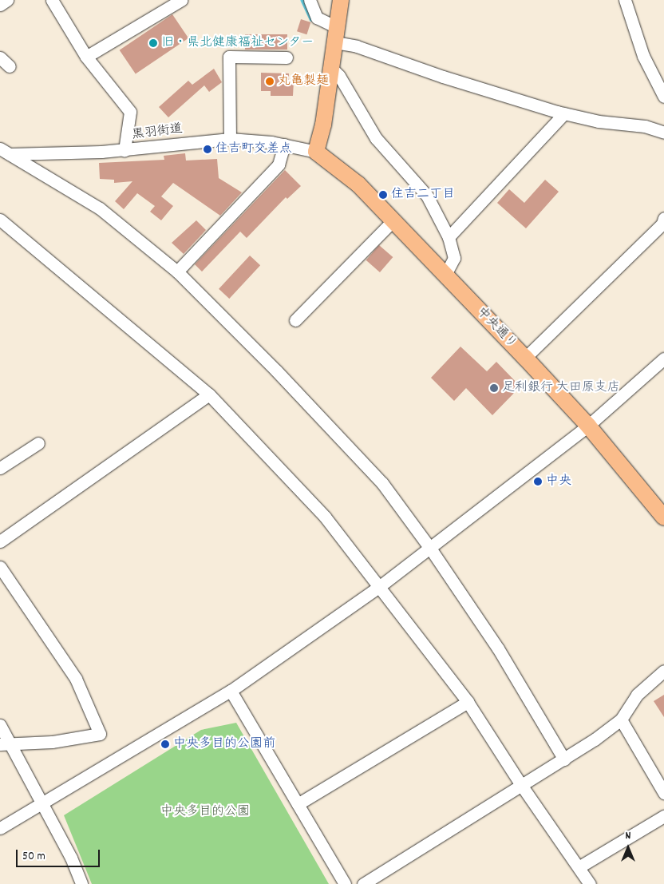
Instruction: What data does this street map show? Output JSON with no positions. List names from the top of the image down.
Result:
{
  "streets": {
    "main road": ["中央通り"],
    "street": ["黒羽街道"]
  },
  "crossings": [
    ["黒羽街道", "中央通り"]
  ],
  "parks": ["中央多目的公園"],
  "places": [
    "旧・県北健康福祉センター",
    "丸亀製麺",
    "住吉町交差点",
    "住吉二丁目",
    "足利銀行 大田原支店",
    "中央",
    "中央多目的公園前"
  ],
  "scale_bar": "50 m",
  "north": "top"
}
